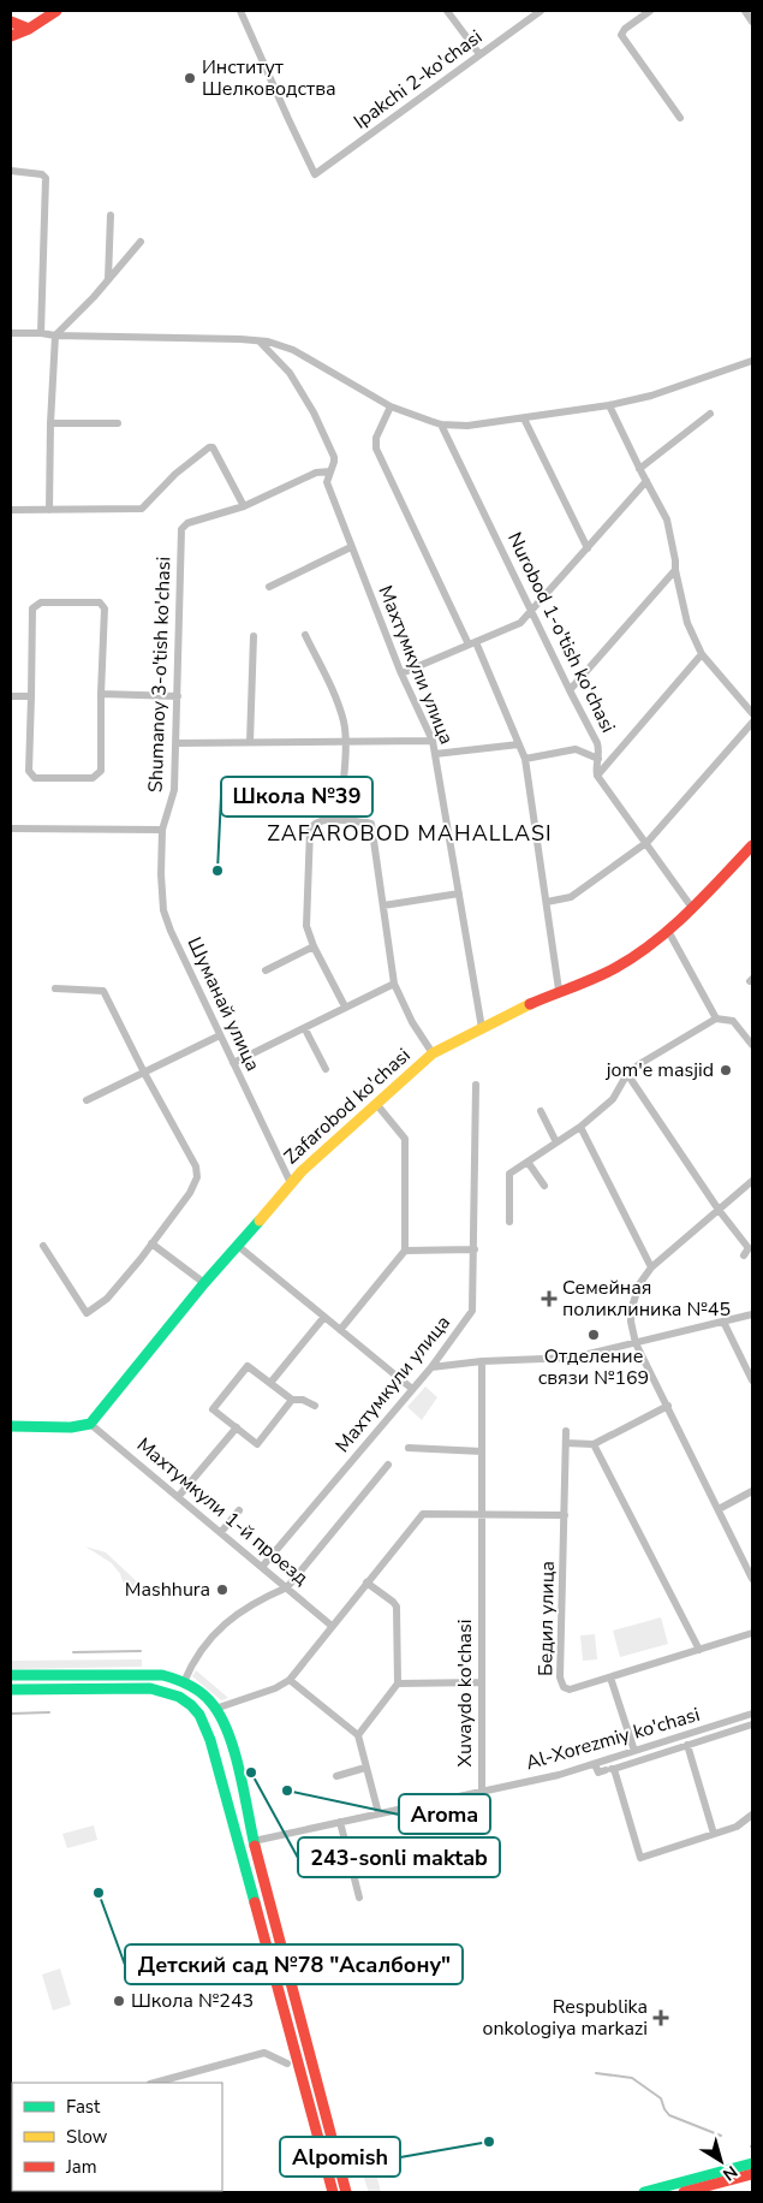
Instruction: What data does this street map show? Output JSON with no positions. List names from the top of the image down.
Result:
{
  "streets": {
    "main road": ["Zafarobod ko'chasi"],
    "street": [
      "Ipakchi 2-ko'chasi",
      "Nurobod 1-o'tish ko'chasi",
      "Махтумкули улица",
      "Shumanoy 3-o'tish ko'chasi",
      "Шуманай улица",
      "Махтумкули 1-й проезд",
      "Бедил улица",
      "Xuvaydo ko'chasi",
      "Al-Xorezmiy ko'chasi"
    ]
  },
  "crossings": [
    ["Махтумкули улица", "Shumanoy 3-o'tish ko'chasi"],
    ["Махтумкули улица", "Zafarobod ko'chasi"],
    ["Махтумкули улица", "Махтумкули 1-й проезд"],
    ["Shumanoy 3-o'tish ko'chasi", "Шуманай улица"],
    ["Шуманай улица", "Zafarobod ko'chasi"],
    ["Zafarobod ko'chasi", "Махтумкули 1-й проезд"],
    ["Xuvaydo ko'chasi", "Al-Xorezmiy ko'chasi"]
  ],
  "districts": ["ZAFAROBOD MAHALLASI"],
  "places": {
    "other": [
      "Институт Шелководства",
      "Школа №39",
      "jom'e masjid",
      "Отделение связи №169",
      "Mashhura",
      "243-sonli maktab",
      "Aroma",
      "Детский сад №78 \"Асалбону\"",
      "Школа №243",
      "Alpomish"
    ],
    "health": ["Семейная поликлиника №45", "Respublika onkologiya markazi"]
  },
  "legend": ["Fast", "Slow", "Jam"],
  "north": "bottom right"
}
